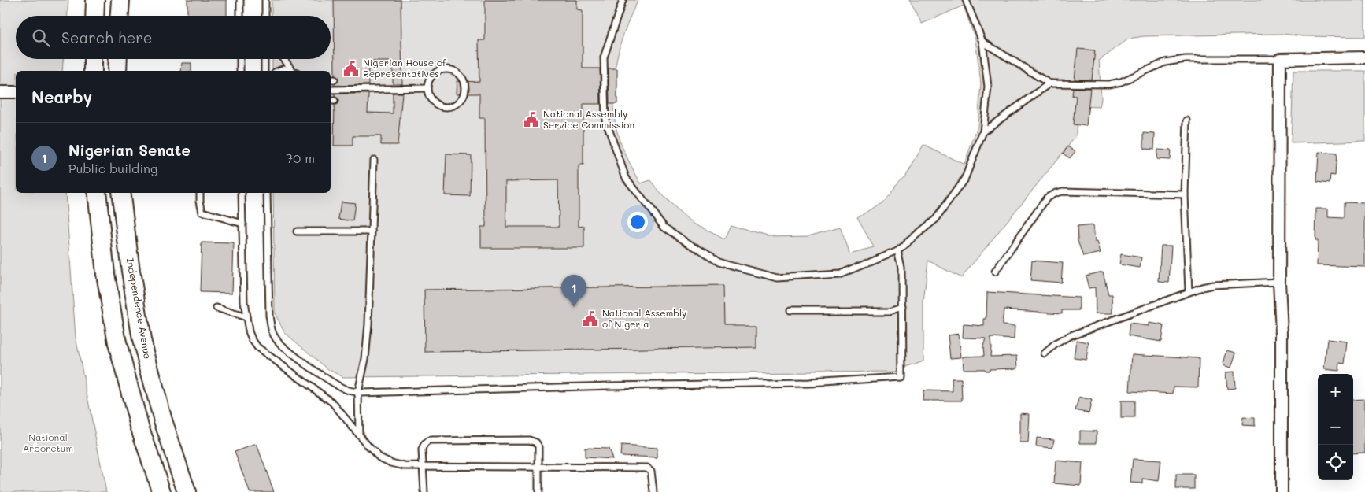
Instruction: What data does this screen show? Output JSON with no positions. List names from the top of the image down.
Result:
{
  "streets": {
    "main road": ["Independence Avenue"]
  },
  "parks": ["National Arboretum"],
  "places": {
    "public building": ["Nigerian House of Representatives", "National Assembly Service Commission", "National Assembly of Nigeria"]
  },
  "page": {
    "search": "Search here",
    "heading": "Nearby",
    "list": [
      {
        "mark": "1",
        "name": "Nigerian Senate",
        "note": "Public building",
        "value": "70 m"
      }
    ],
    "pins": "1",
    "map_buttons": ["+", "−"]
  }
}
